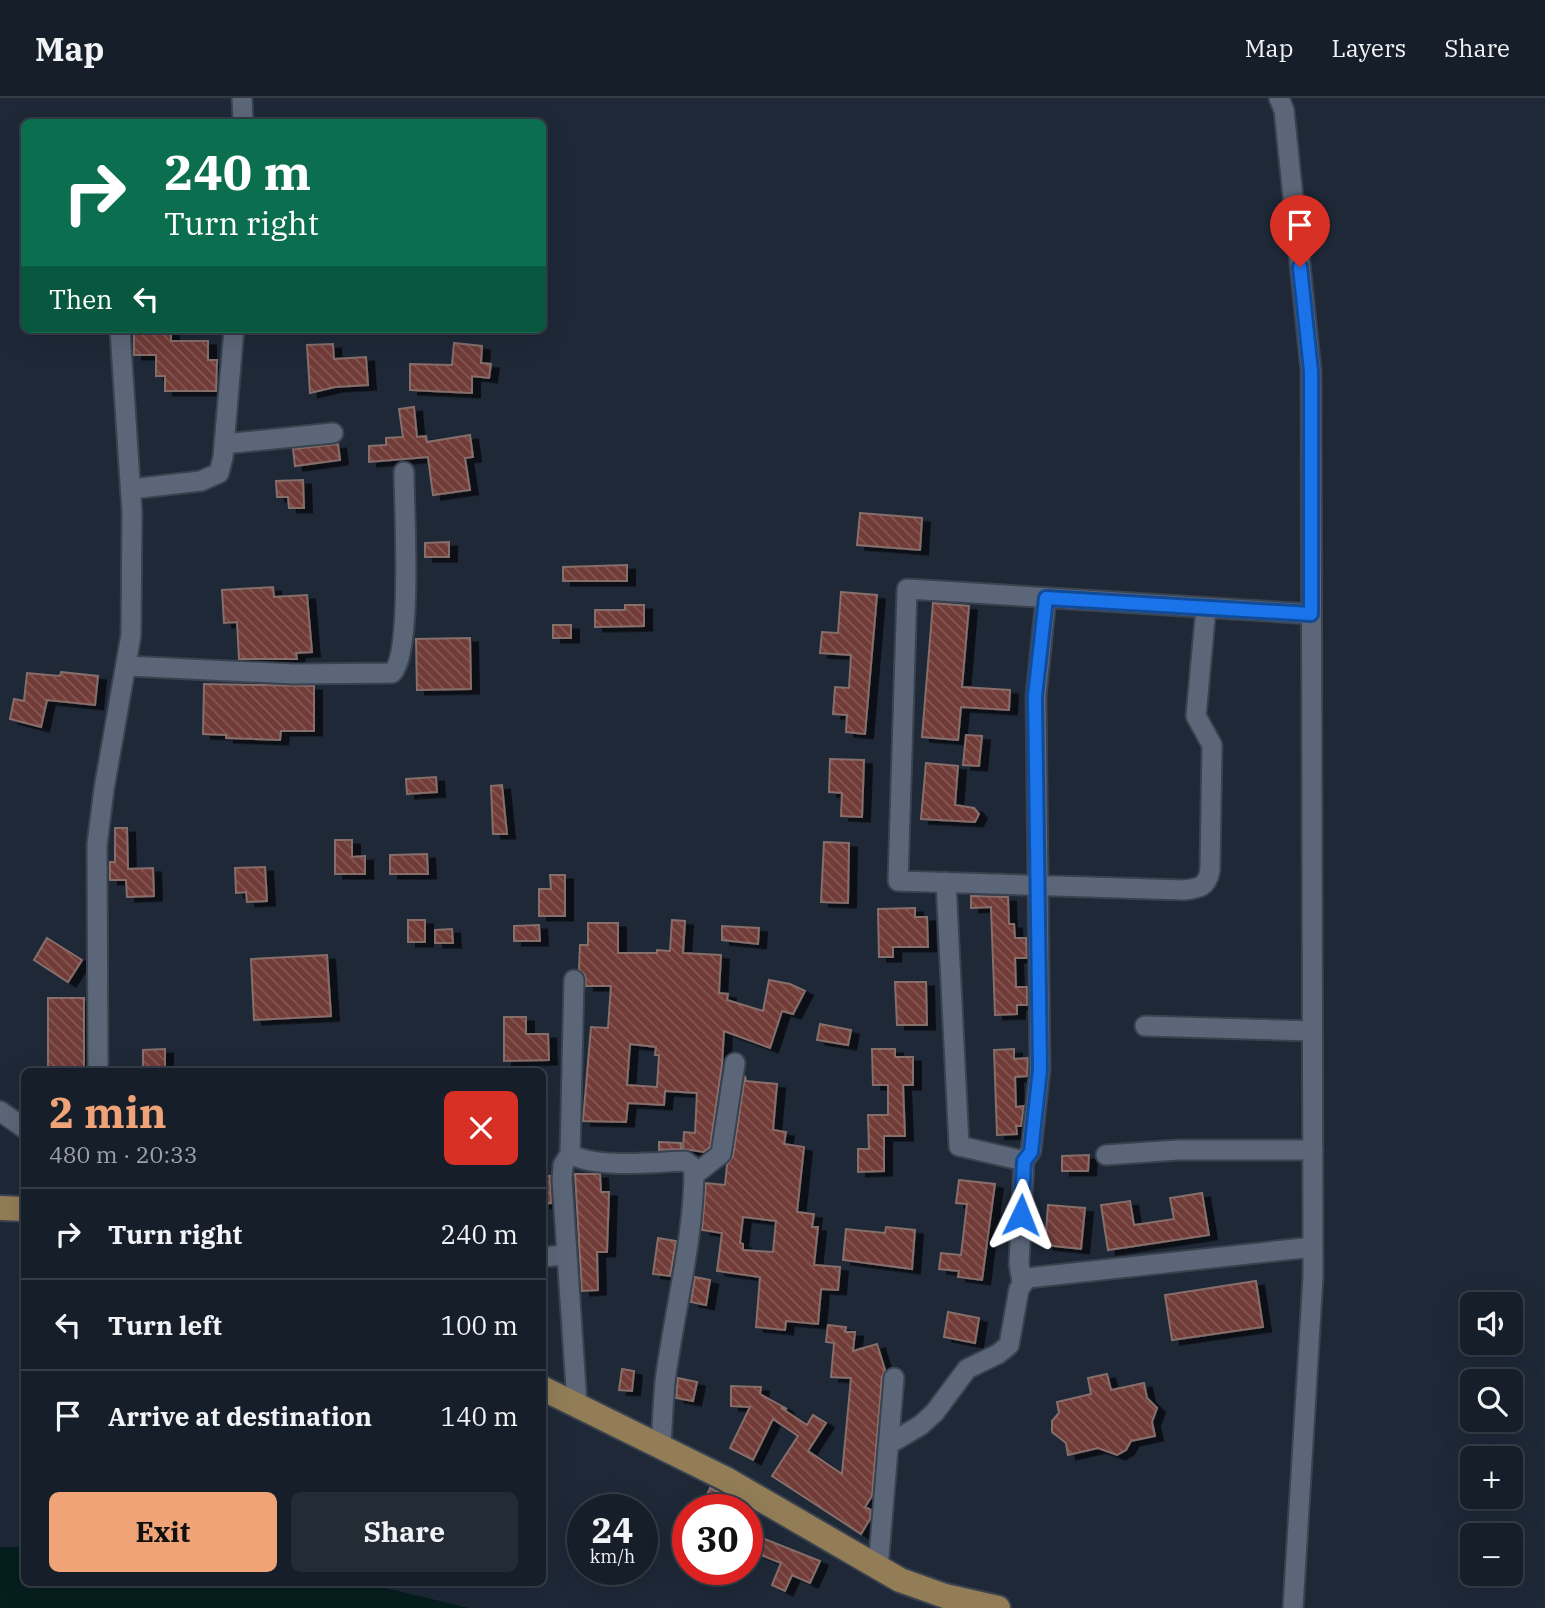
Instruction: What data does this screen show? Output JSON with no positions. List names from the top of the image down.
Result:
{
  "page": {
    "header": "Map",
    "nav": ["Map", "Layers", "Share"],
    "turn": ["240 m", "Turn right"],
    "then": "Then",
    "heading": ["2 min", "480 m · 20:33"],
    "list": [
      {
        "name": "Turn right",
        "value": "240 m"
      },
      {
        "name": "Turn left",
        "value": "100 m"
      },
      {
        "name": "Arrive at destination",
        "value": "140 m"
      }
    ],
    "map_buttons": ["+", "−"],
    "buttons": ["Exit", "Share"],
    "speed": "24 km/h",
    "limit": "30"
  }
}
